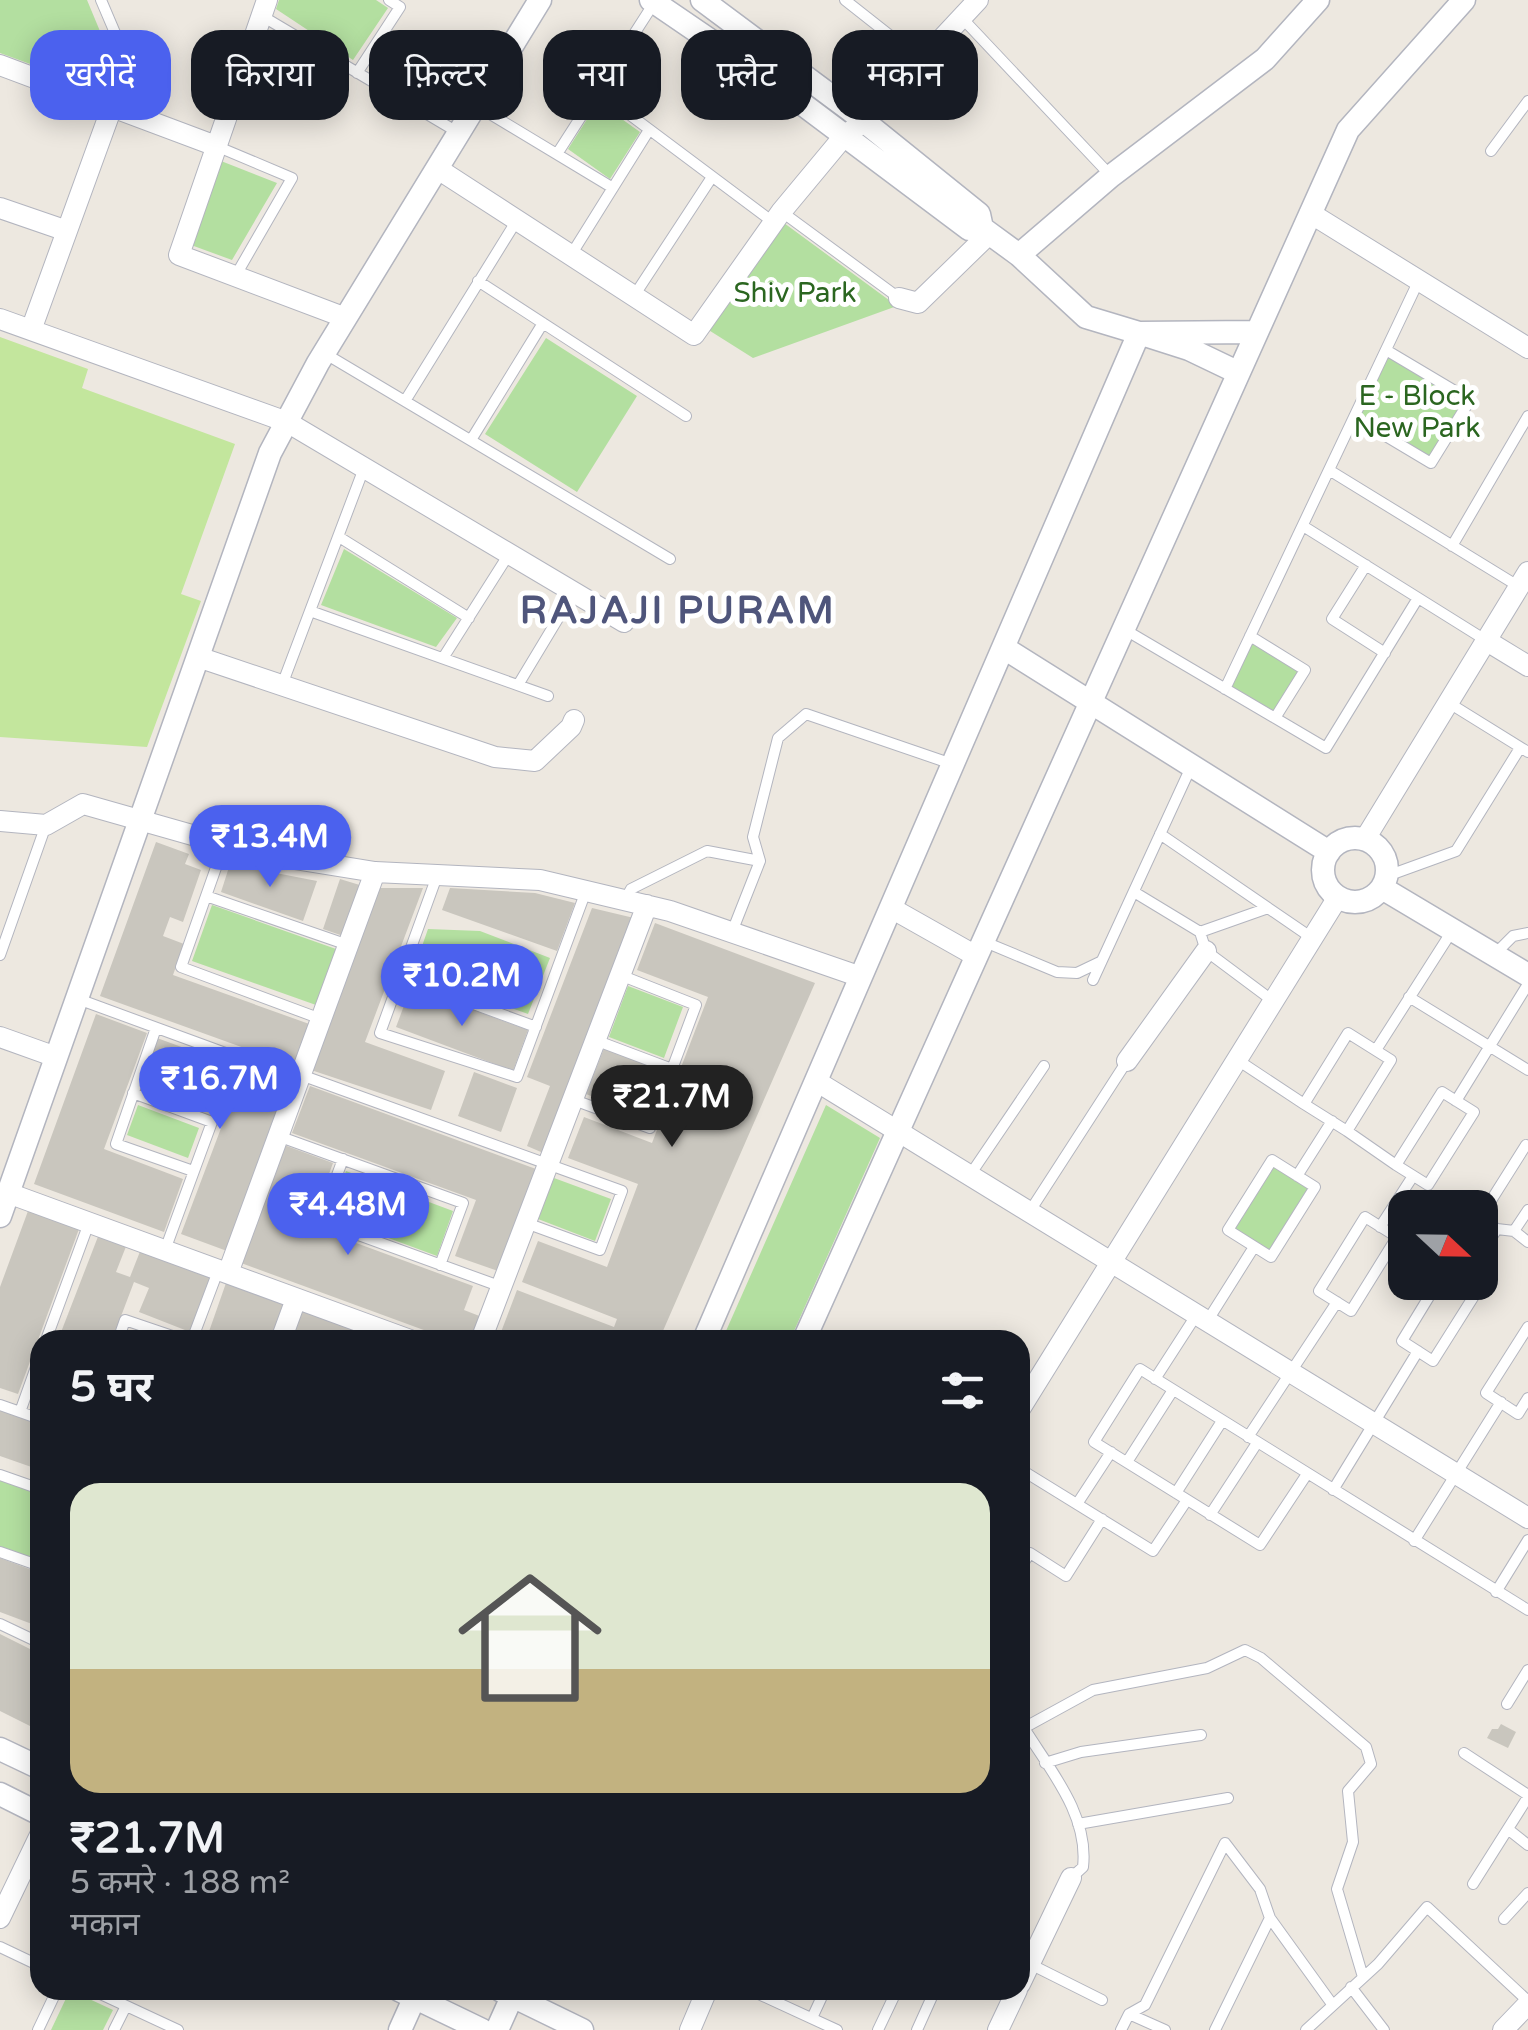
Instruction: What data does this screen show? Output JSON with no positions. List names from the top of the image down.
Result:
{
  "districts": ["RAJAJI PURAM"],
  "parks": ["Shiv Park", "E - Block New Park"],
  "north": "right",
  "page": {
    "chip": [
      "खरीदें",
      "किराया",
      "फ़िल्टर",
      "नया",
      "फ़्लैट",
      "मकान"
    ],
    "price": [
      "₹13.4M",
      "₹10.2M",
      "₹16.7M",
      "₹21.7M",
      "₹4.48M"
    ],
    "heading": "5 घर",
    "list": [
      {
        "name": "₹21.7M",
        "note": "5 कमरे · 188 m² · मकान"
      }
    ]
  }
}
